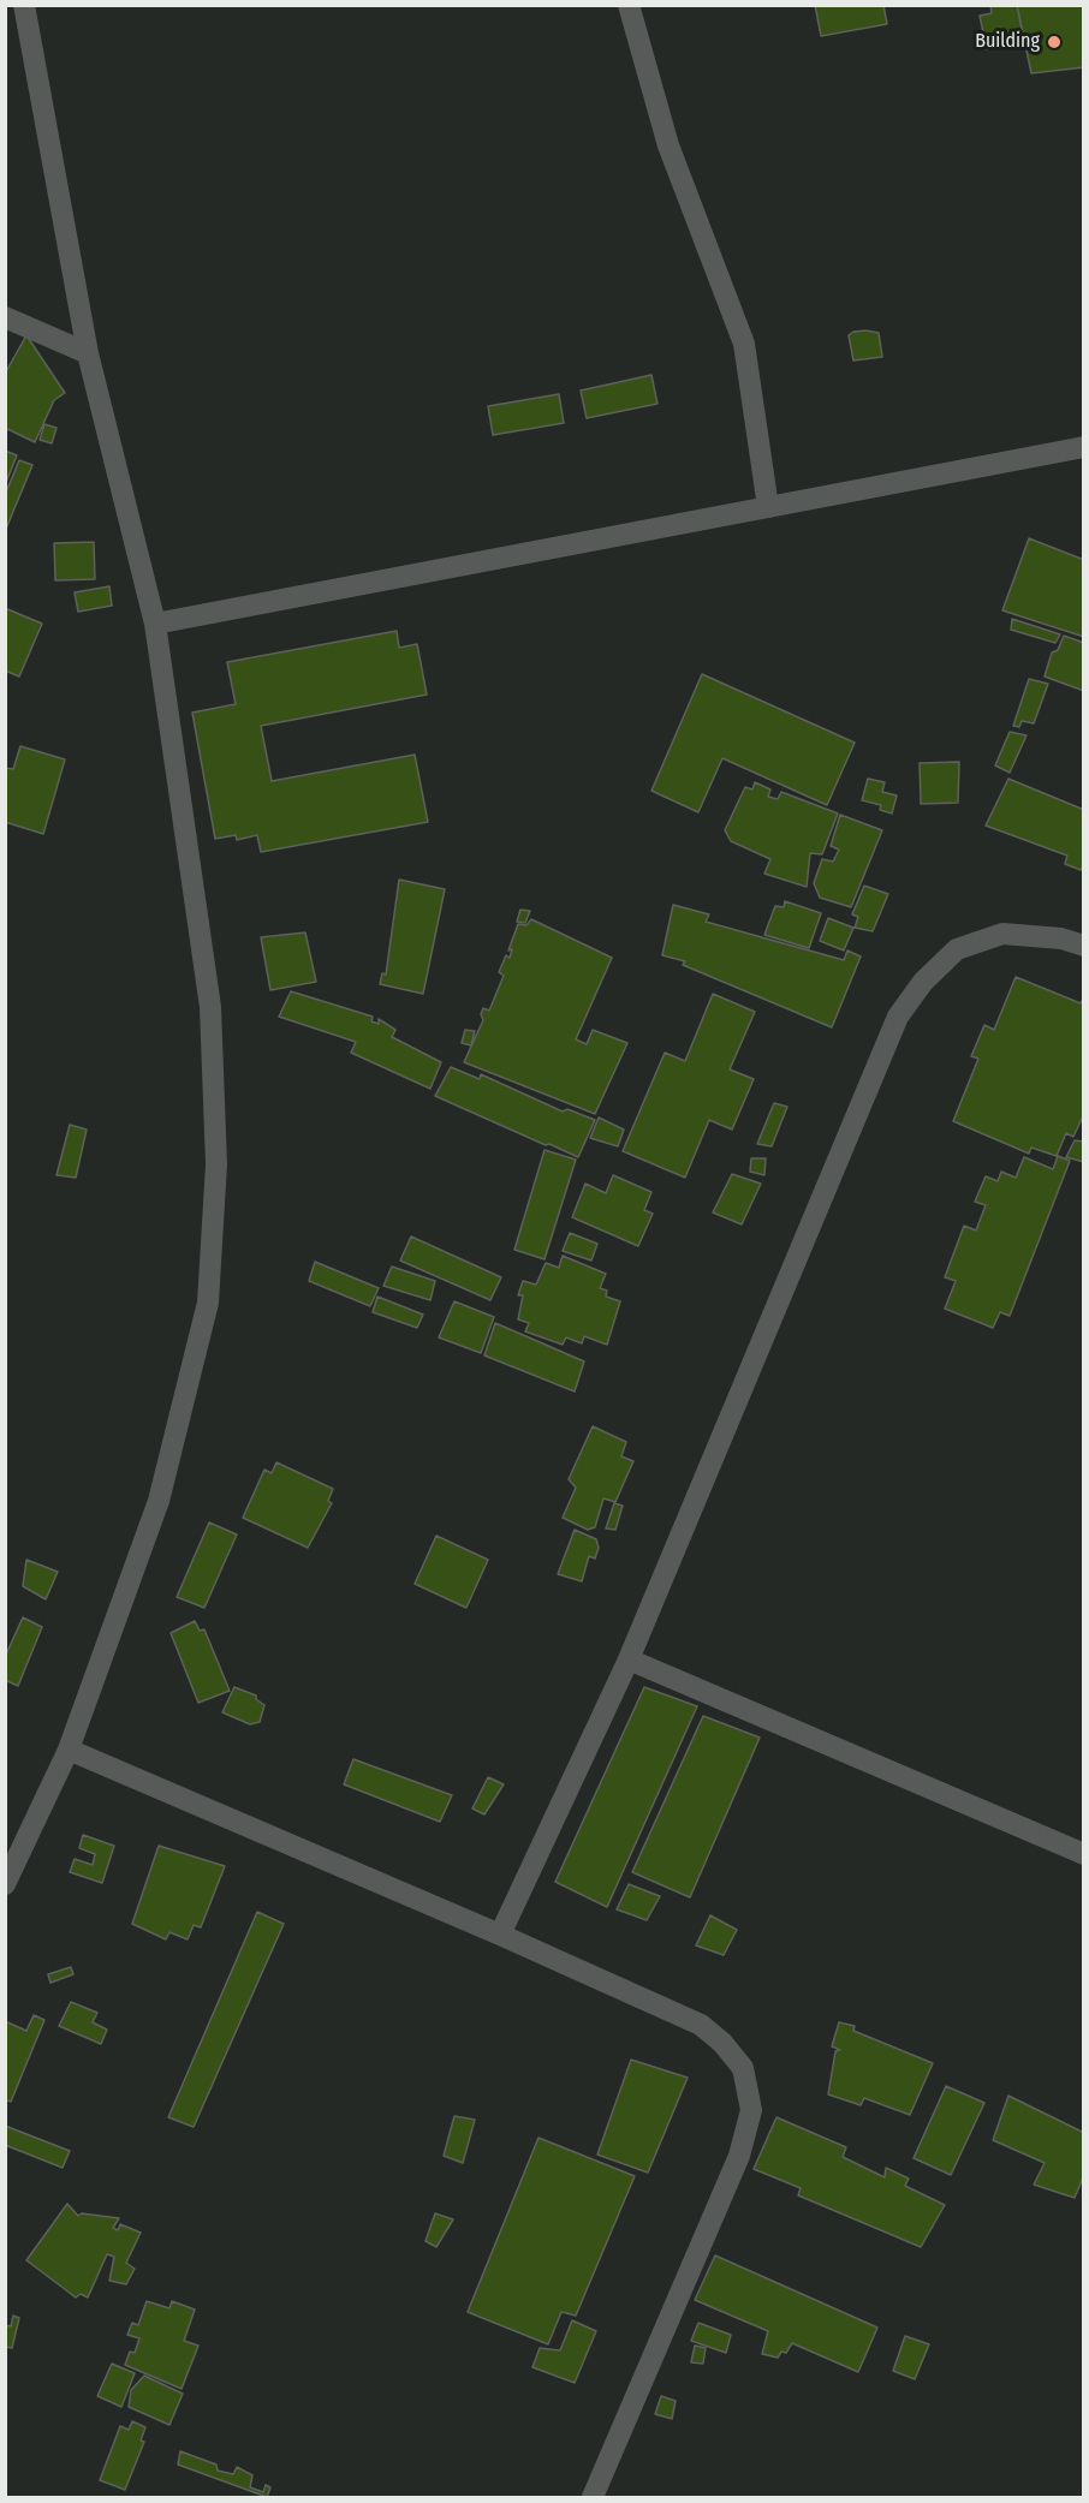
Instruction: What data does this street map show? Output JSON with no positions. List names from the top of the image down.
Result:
{
  "places": ["Building"]
}
